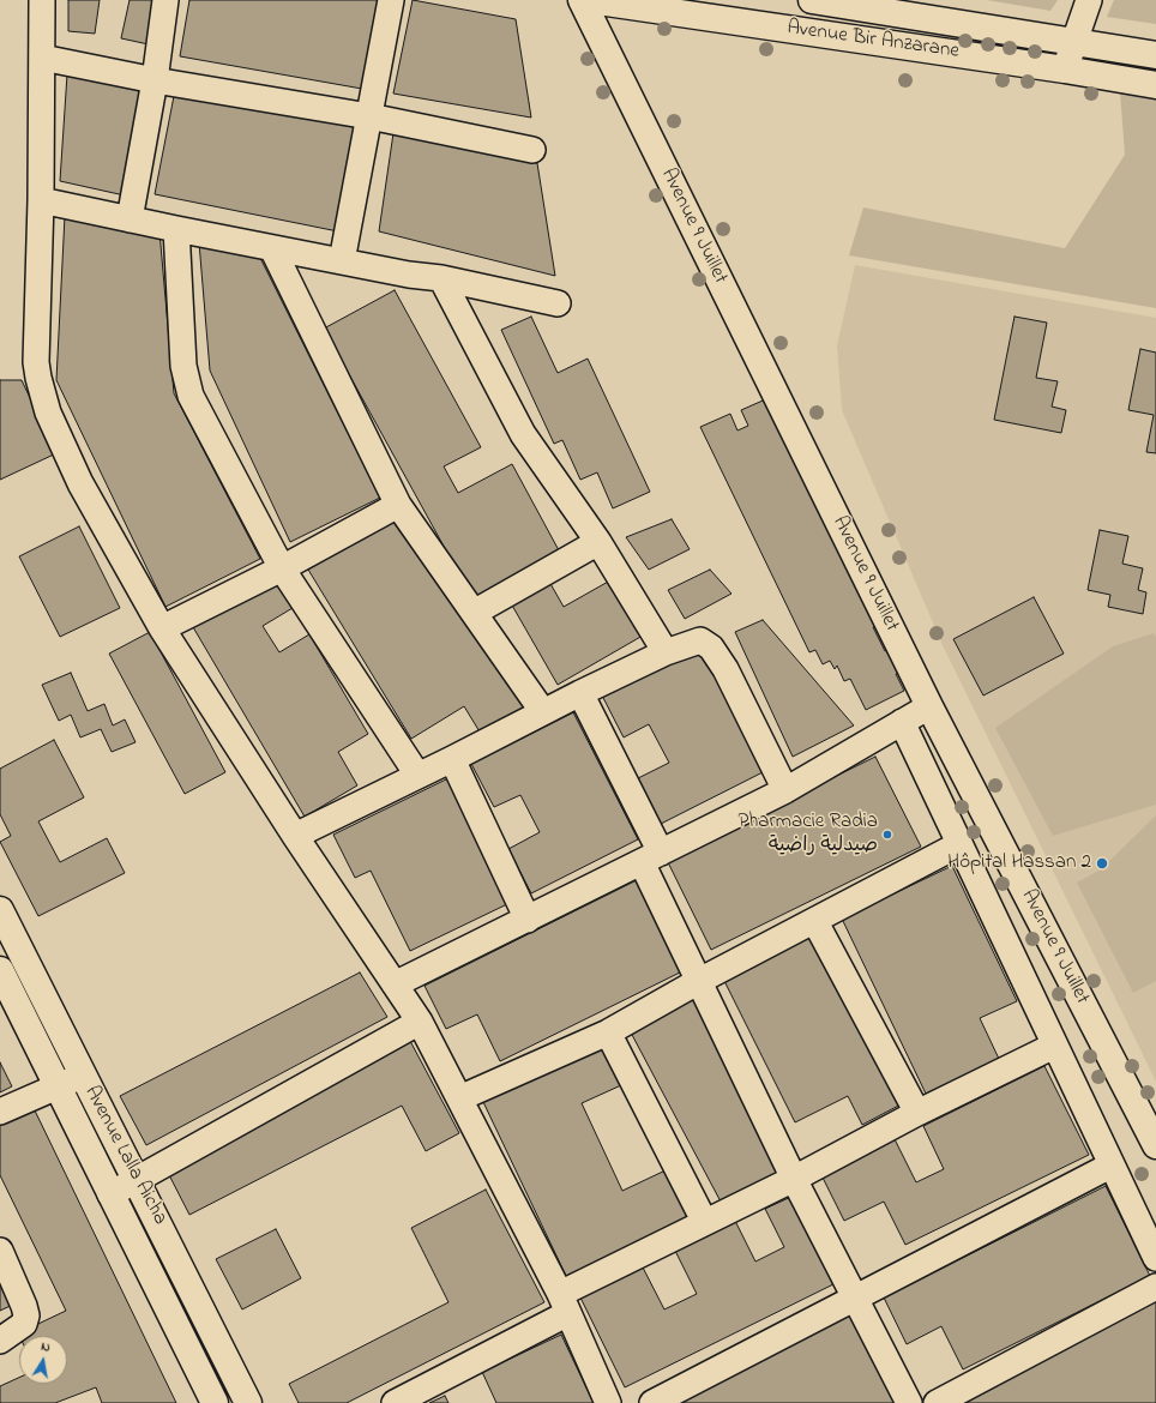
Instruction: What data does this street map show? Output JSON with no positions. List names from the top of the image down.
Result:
{
  "streets": {
    "street": ["Avenue Bir Anzarane", "Avenue 9 Juillet", "Avenue Lalla Aicha"]
  },
  "places": ["Pharmacie Radia صيدلية راضية", "Hôpital Hassan 2"],
  "north": "top"
}
